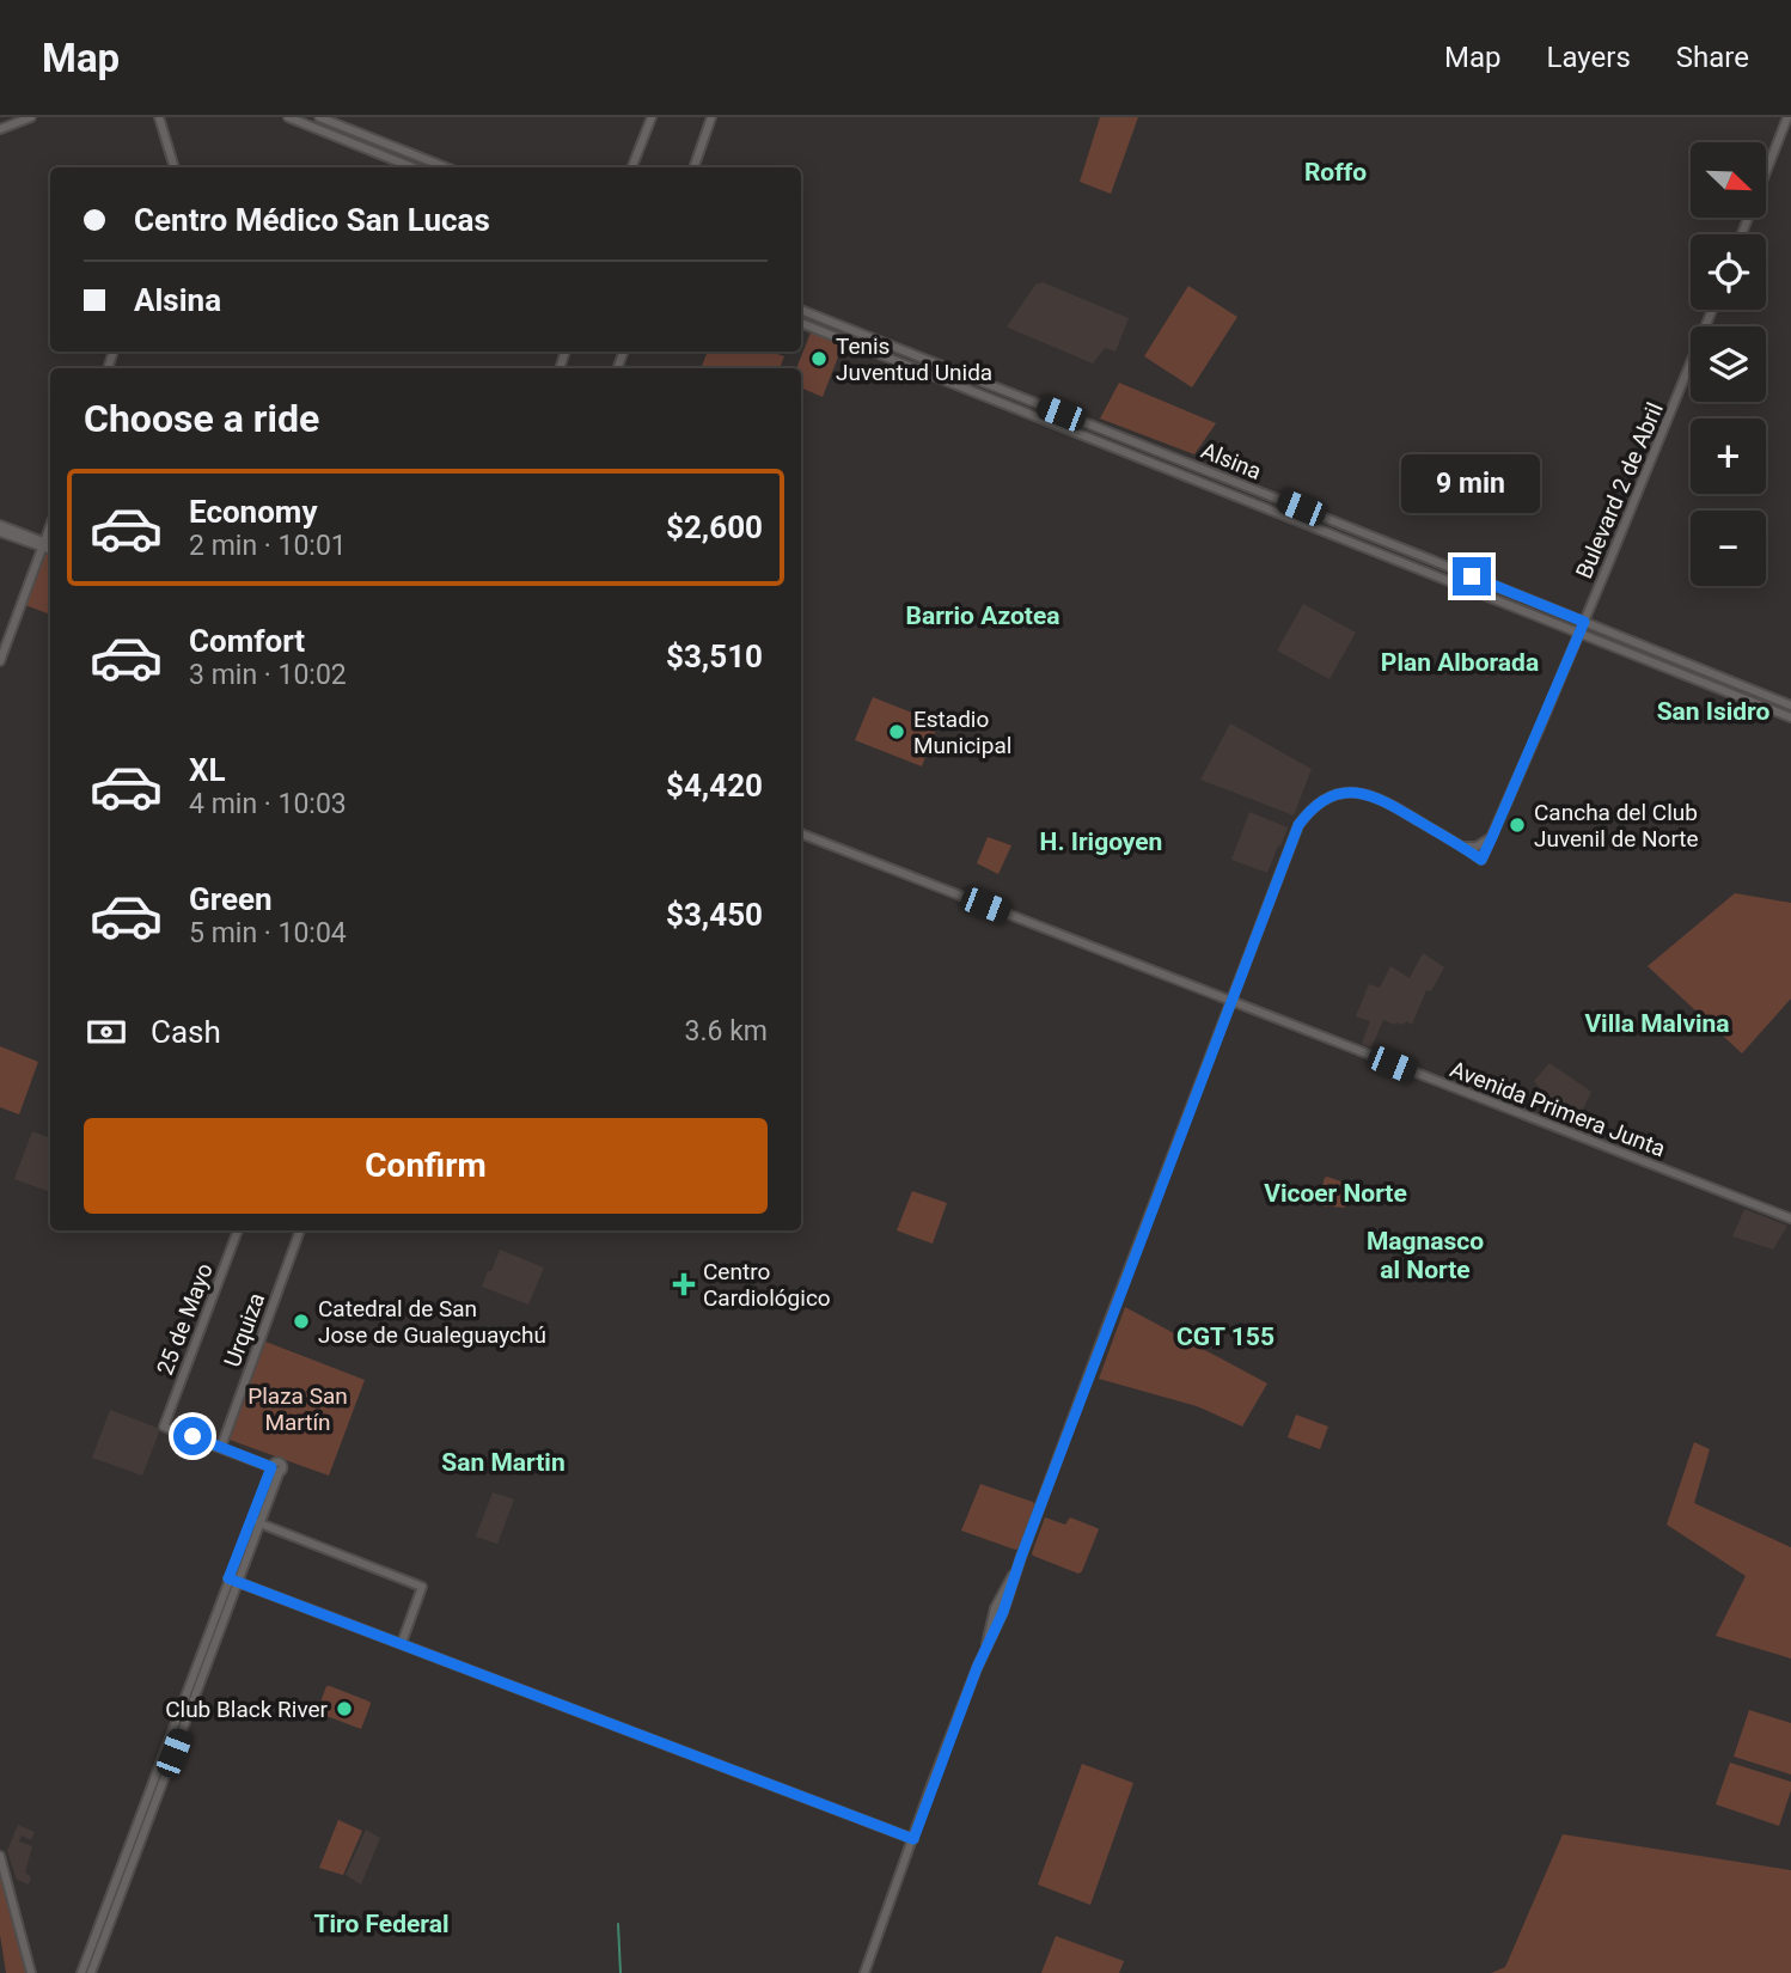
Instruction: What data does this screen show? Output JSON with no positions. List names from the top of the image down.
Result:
{
  "streets": {
    "main road": [
      "Alsina",
      "Bulevard 2 de Abril",
      "Avenida Primera Junta",
      "25 de Mayo",
      "Urquiza"
    ]
  },
  "crossings": [
    ["Alsina", "Bulevard 2 de Abril"],
    ["Bulevard 2 de Abril", "Avenida Primera Junta"],
    ["25 de Mayo", "Urquiza"]
  ],
  "districts": [
    "Roffo",
    "Barrio Azotea",
    "Plan Alborada",
    "San Isidro",
    "H. Irigoyen",
    "Villa Malvina",
    "Vicoer Norte",
    "Magnasco al Norte",
    "CGT 155",
    "San Martin",
    "Tiro Federal"
  ],
  "parks": ["Plaza San Martín"],
  "places": {
    "other": [
      "Tenis Juventud Unida",
      "Estadio Municipal",
      "Cancha del Club Juvenil de Norte",
      "Catedral de San Jose de Gualeguaychú",
      "Club Black River"
    ],
    "health": ["Centro Cardiológico"]
  },
  "north": "bottom right",
  "page": {
    "header": "Map",
    "nav": ["Map", "Layers", "Share"],
    "map_buttons": ["+", "−"],
    "banner": ["Centro Médico San Lucas", "Alsina"],
    "heading": "Choose a ride",
    "bubble": "9 min",
    "list": [
      {
        "name": "Economy",
        "note": "2 min · 10:01",
        "value": "$2,600"
      },
      {
        "name": "Comfort",
        "note": "3 min · 10:02",
        "value": "$3,510"
      },
      {
        "name": "XL",
        "note": "4 min · 10:03",
        "value": "$4,420"
      },
      {
        "name": "Green",
        "note": "5 min · 10:04",
        "value": "$3,450"
      }
    ],
    "pay": ["Cash", "3.6 km"],
    "buttons": "Confirm"
  }
}
